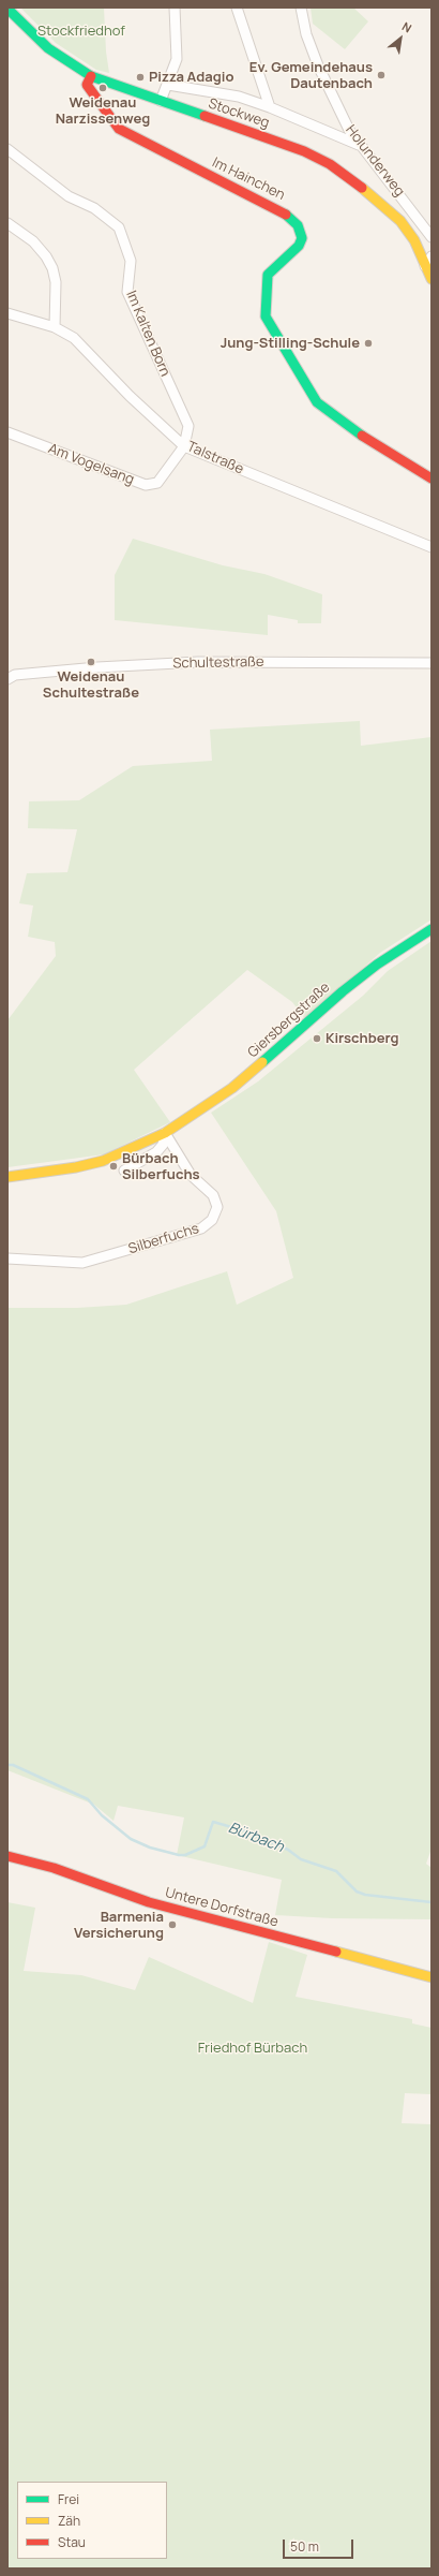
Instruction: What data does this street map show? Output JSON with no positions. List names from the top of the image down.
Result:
{
  "streets": {
    "street": [
      "Stockweg",
      "Holunderweg",
      "Im Hainchen",
      "Im Kalten Born",
      "Talstraße",
      "Am Vogelsang",
      "Schultestraße",
      "Giersbergstraße",
      "Silberfuchs",
      "Untere Dorfstraße"
    ]
  },
  "crossings": [
    ["Stockweg", "Im Hainchen"],
    ["Im Kalten Born", "Talstraße"],
    ["Im Kalten Born", "Am Vogelsang"],
    ["Talstraße", "Am Vogelsang"],
    ["Giersbergstraße", "Silberfuchs"]
  ],
  "water": ["Bürbach"],
  "parks": ["Stockfriedhof", "Friedhof Bürbach"],
  "places": [
    "Ev. Gemeindehaus Dautenbach",
    "Pizza Adagio",
    "Weidenau Narzissenweg",
    "Jung-Stilling-Schule",
    "Weidenau Schultestraße",
    "Kirschberg",
    "Bürbach Silberfuchs",
    "Barmenia Versicherung"
  ],
  "legend": ["Frei", "Zäh", "Stau"],
  "scale_bar": "50 m",
  "north": "top right"
}
